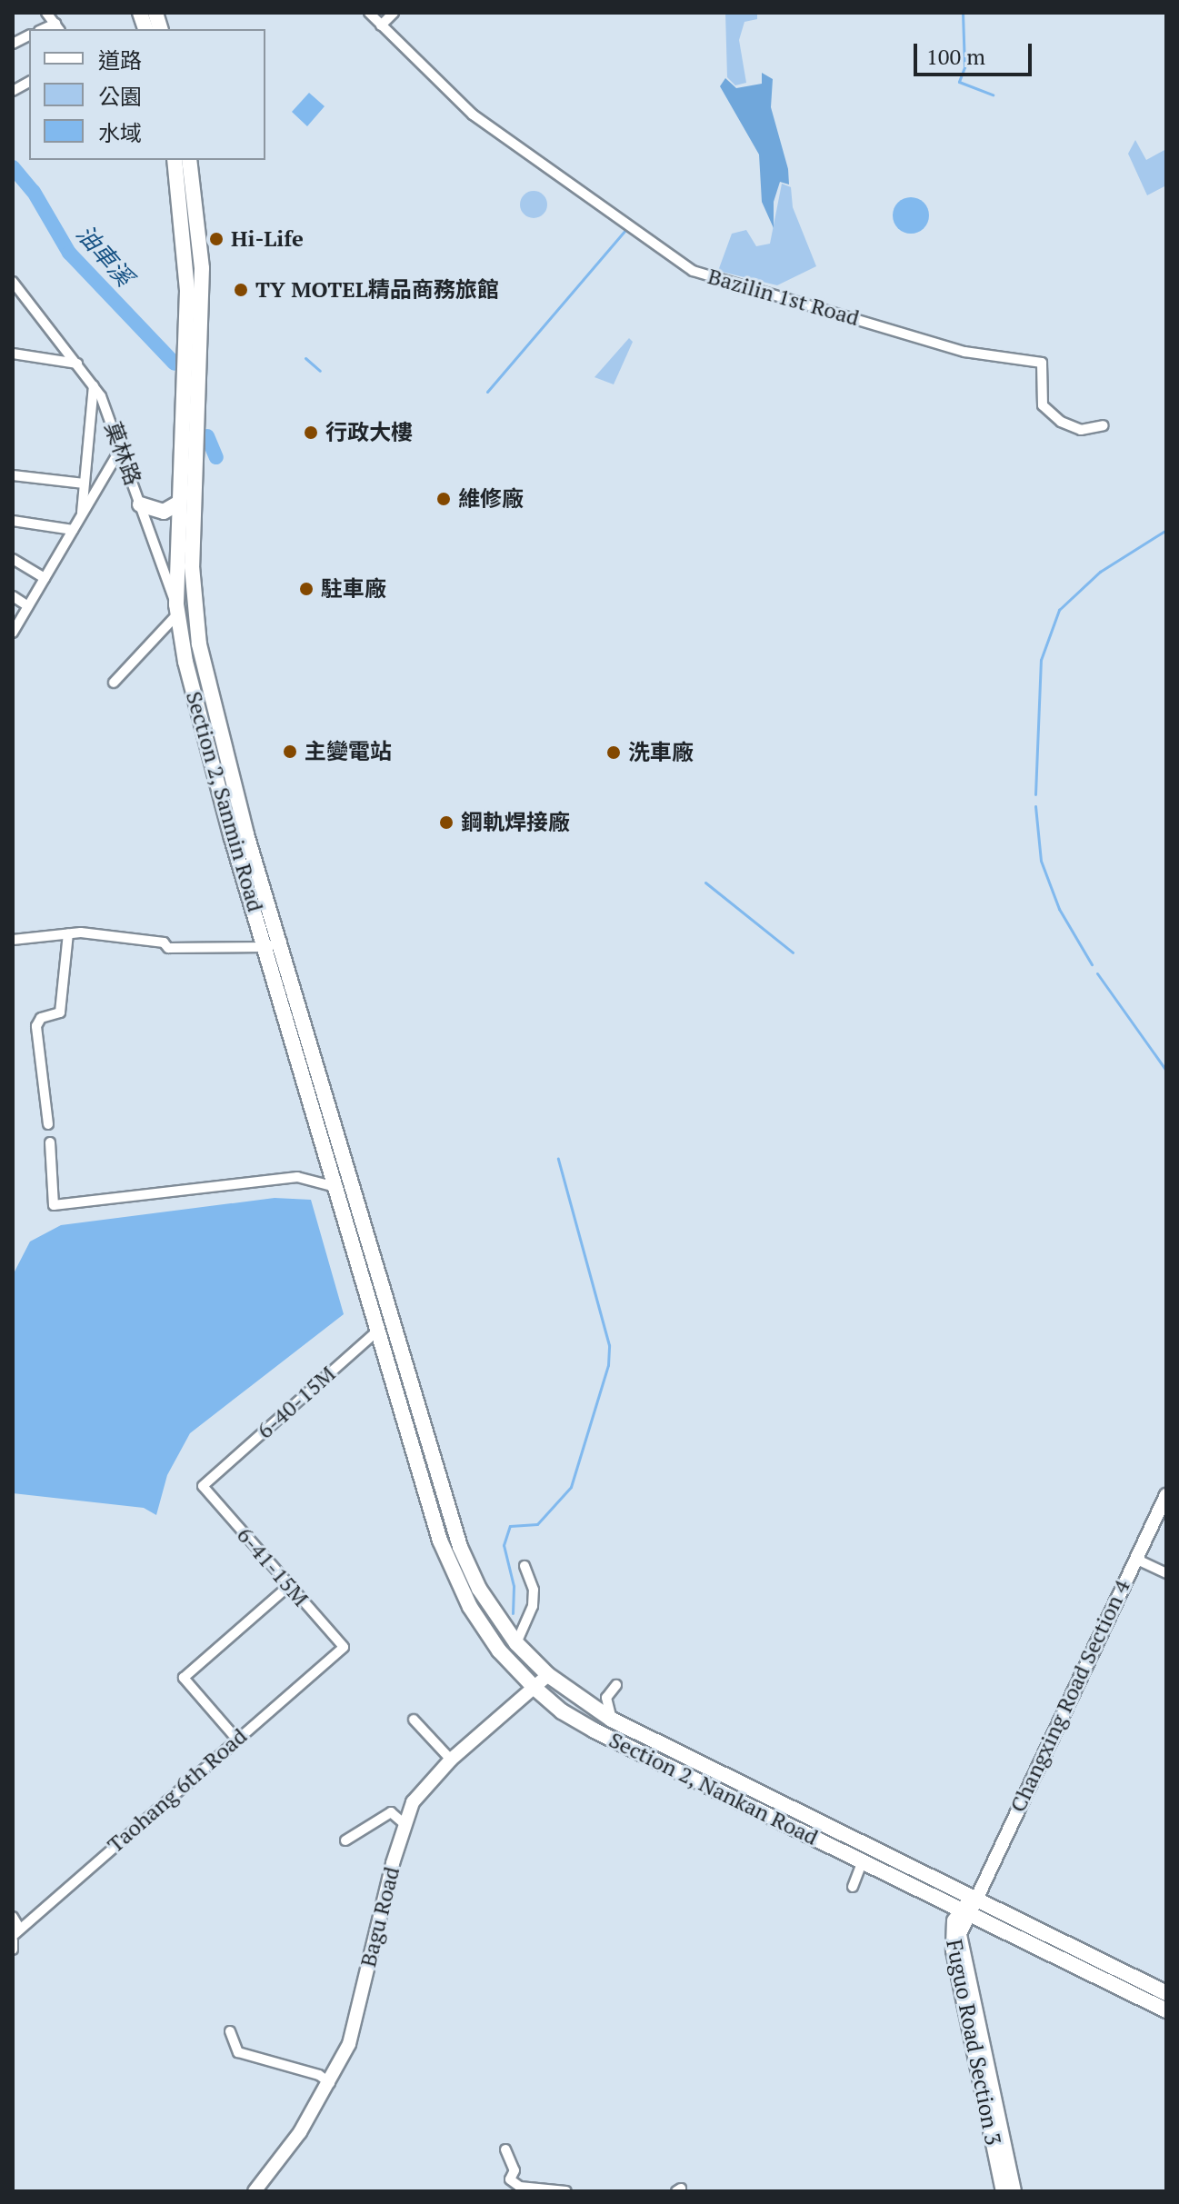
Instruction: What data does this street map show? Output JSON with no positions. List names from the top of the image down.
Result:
{
  "streets": {
    "main road": ["Section 2, Sanmin Road", "Section 2, Nankan Road"],
    "street": [
      "Bazilin 1st Road",
      "菓林路",
      "6-40-15M",
      "6-41-15M",
      "Changxing Road Section 4",
      "Taohang 6th Road",
      "Bagu Road",
      "Fuguo Road Section 3"
    ]
  },
  "crossings": [
    ["菓林路", "Section 2, Sanmin Road"],
    ["Section 2, Sanmin Road", "6-40-15M"],
    ["Section 2, Sanmin Road", "Section 2, Nankan Road"],
    ["6-40-15M", "6-41-15M"],
    ["6-41-15M", "Taohang 6th Road"],
    ["Changxing Road Section 4", "Section 2, Nankan Road"],
    ["Changxing Road Section 4", "Fuguo Road Section 3"],
    ["Section 2, Nankan Road", "Bagu Road"],
    ["Section 2, Nankan Road", "Fuguo Road Section 3"]
  ],
  "water": ["油車溪"],
  "places": [
    "Hi-Life",
    "TY MOTEL精品商務旅館",
    "行政大樓",
    "維修廠",
    "駐車廠",
    "主變電站",
    "洗車廠",
    "鋼軌焊接廠"
  ],
  "legend": ["道路", "公園", "水域"],
  "scale_bar": "100 m"
}
